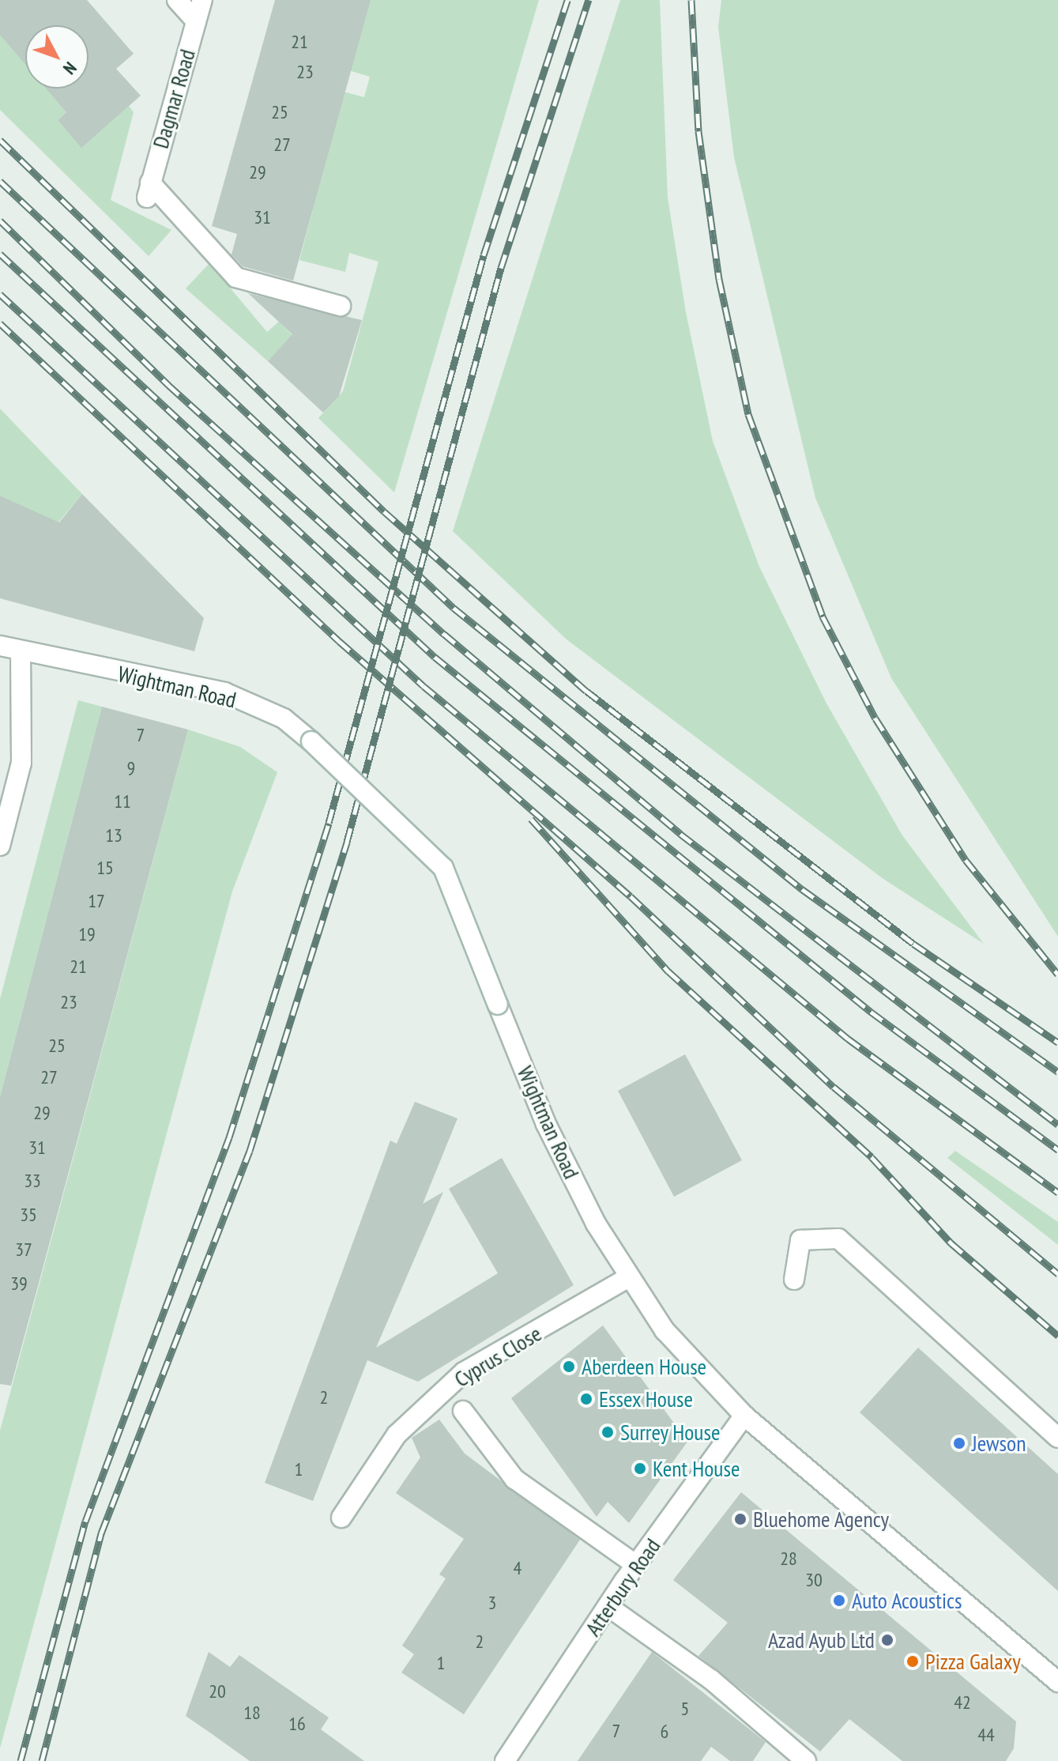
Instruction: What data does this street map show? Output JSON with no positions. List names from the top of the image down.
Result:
{
  "streets": {
    "main road": [
      "Dagmar Road",
      "Wightman Road",
      "Cyprus Close",
      "Atterbury Road"
    ]
  },
  "crossings": [
    ["Wightman Road", "Cyprus Close"],
    ["Wightman Road", "Atterbury Road"]
  ],
  "places": [
    "Aberdeen House",
    "Essex House",
    "Surrey House",
    "Jewson",
    "Kent House",
    "Bluehome Agency",
    "Auto Acoustics",
    "Azad Ayub Ltd",
    "Pizza Galaxy"
  ],
  "house_numbers": [
    "21",
    "23",
    "25",
    "27",
    "29",
    "31",
    "7",
    "9",
    "11",
    "13",
    "15",
    "17",
    "19",
    "21",
    "23",
    "25",
    "27",
    "29",
    "31",
    "33",
    "35",
    "37",
    "39",
    "2",
    "1",
    "28",
    "4",
    "30",
    "3",
    "2",
    "1",
    "20",
    "42",
    "5",
    "18",
    "16",
    "7",
    "6",
    "44"
  ],
  "north": "bottom right"
}
